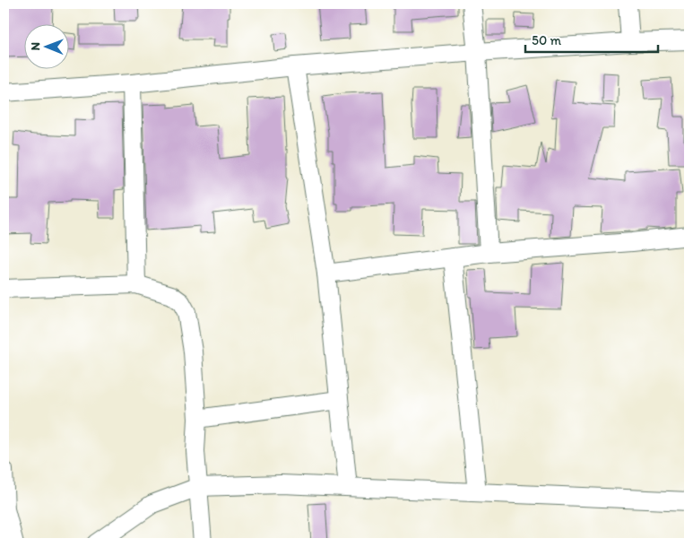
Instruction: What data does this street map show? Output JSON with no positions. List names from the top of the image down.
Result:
{
  "scale_bar": "50 m",
  "north": "left"
}
